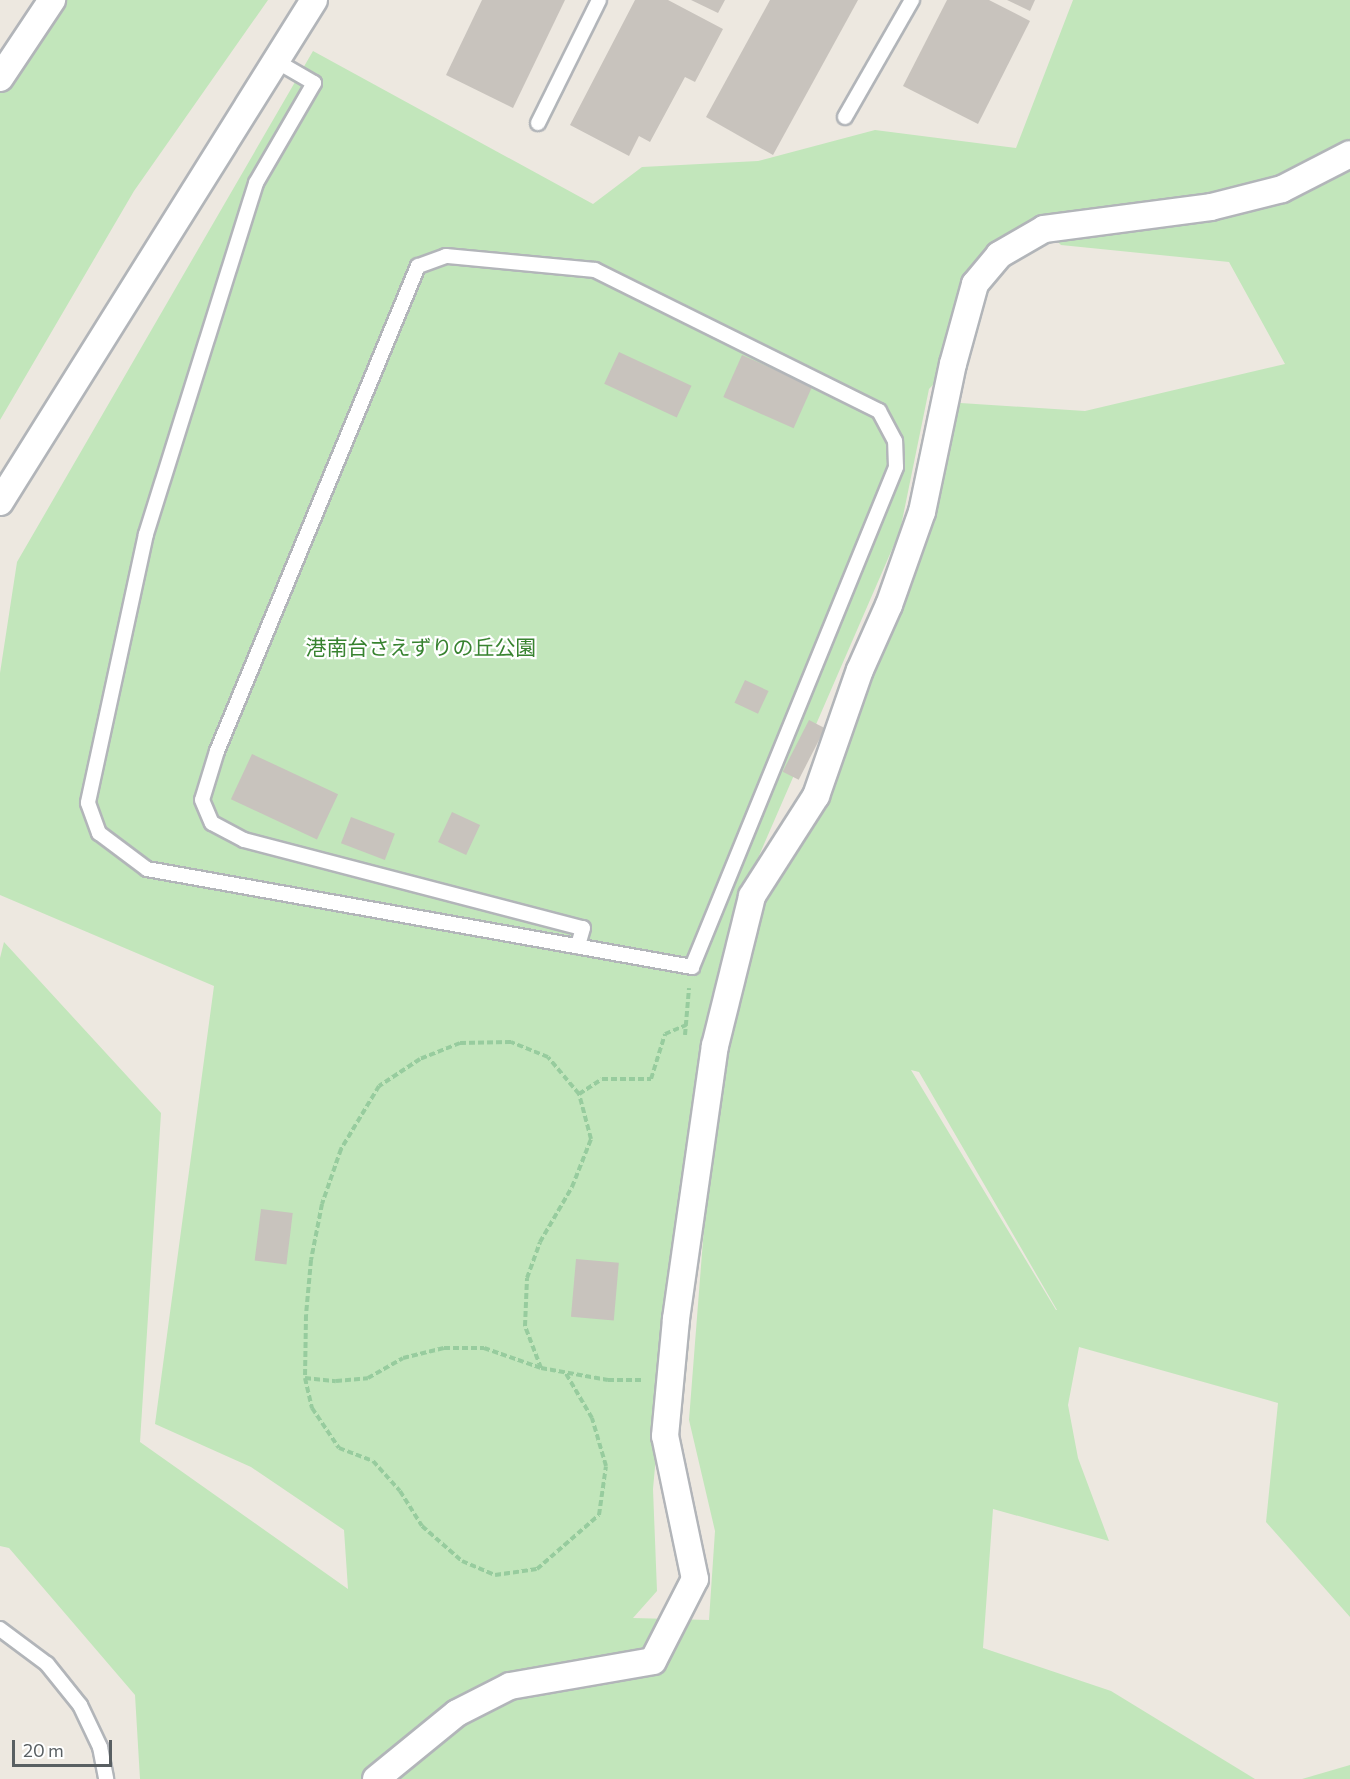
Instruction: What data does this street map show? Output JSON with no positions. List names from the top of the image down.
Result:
{
  "parks": ["港南台さえずりの丘公園"],
  "scale_bar": "20 m"
}
